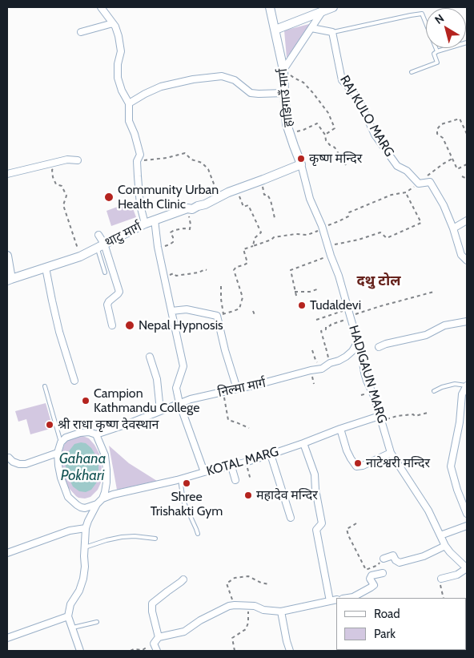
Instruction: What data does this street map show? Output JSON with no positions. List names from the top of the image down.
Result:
{
  "streets": {
    "main road": ["हाडिगाउँ मार्ग", "थाटु मार्ग"],
    "street": [
      "RAJ KULO MARG",
      "HADIGAUN MARG",
      "निल्मा मार्ग",
      "KOTAL MARG"
    ]
  },
  "crossings": [
    ["हाडिगाउँ मार्ग", "थाटु मार्ग"],
    ["हाडिगाउँ मार्ग", "HADIGAUN MARG"],
    ["थाटु मार्ग", "HADIGAUN MARG"],
    ["HADIGAUN MARG", "निल्मा मार्ग"],
    ["HADIGAUN MARG", "KOTAL MARG"],
    ["निल्मा मार्ग", "KOTAL MARG"]
  ],
  "districts": ["दथु टोल"],
  "water": ["Gahana Pokhari"],
  "places": [
    "कृष्ण मन्दिर",
    "Community Urban Health Clinic",
    "Tudaldevi",
    "Nepal Hypnosis",
    "Campion Kathmandu College",
    "श्री राधा कृष्ण देवस्थान",
    "नाटेश्वरी मन्दिर",
    "Shree Trishakti Gym",
    "महादेव मन्दिर"
  ],
  "legend": ["Road", "Park"],
  "north": "top left"
}
